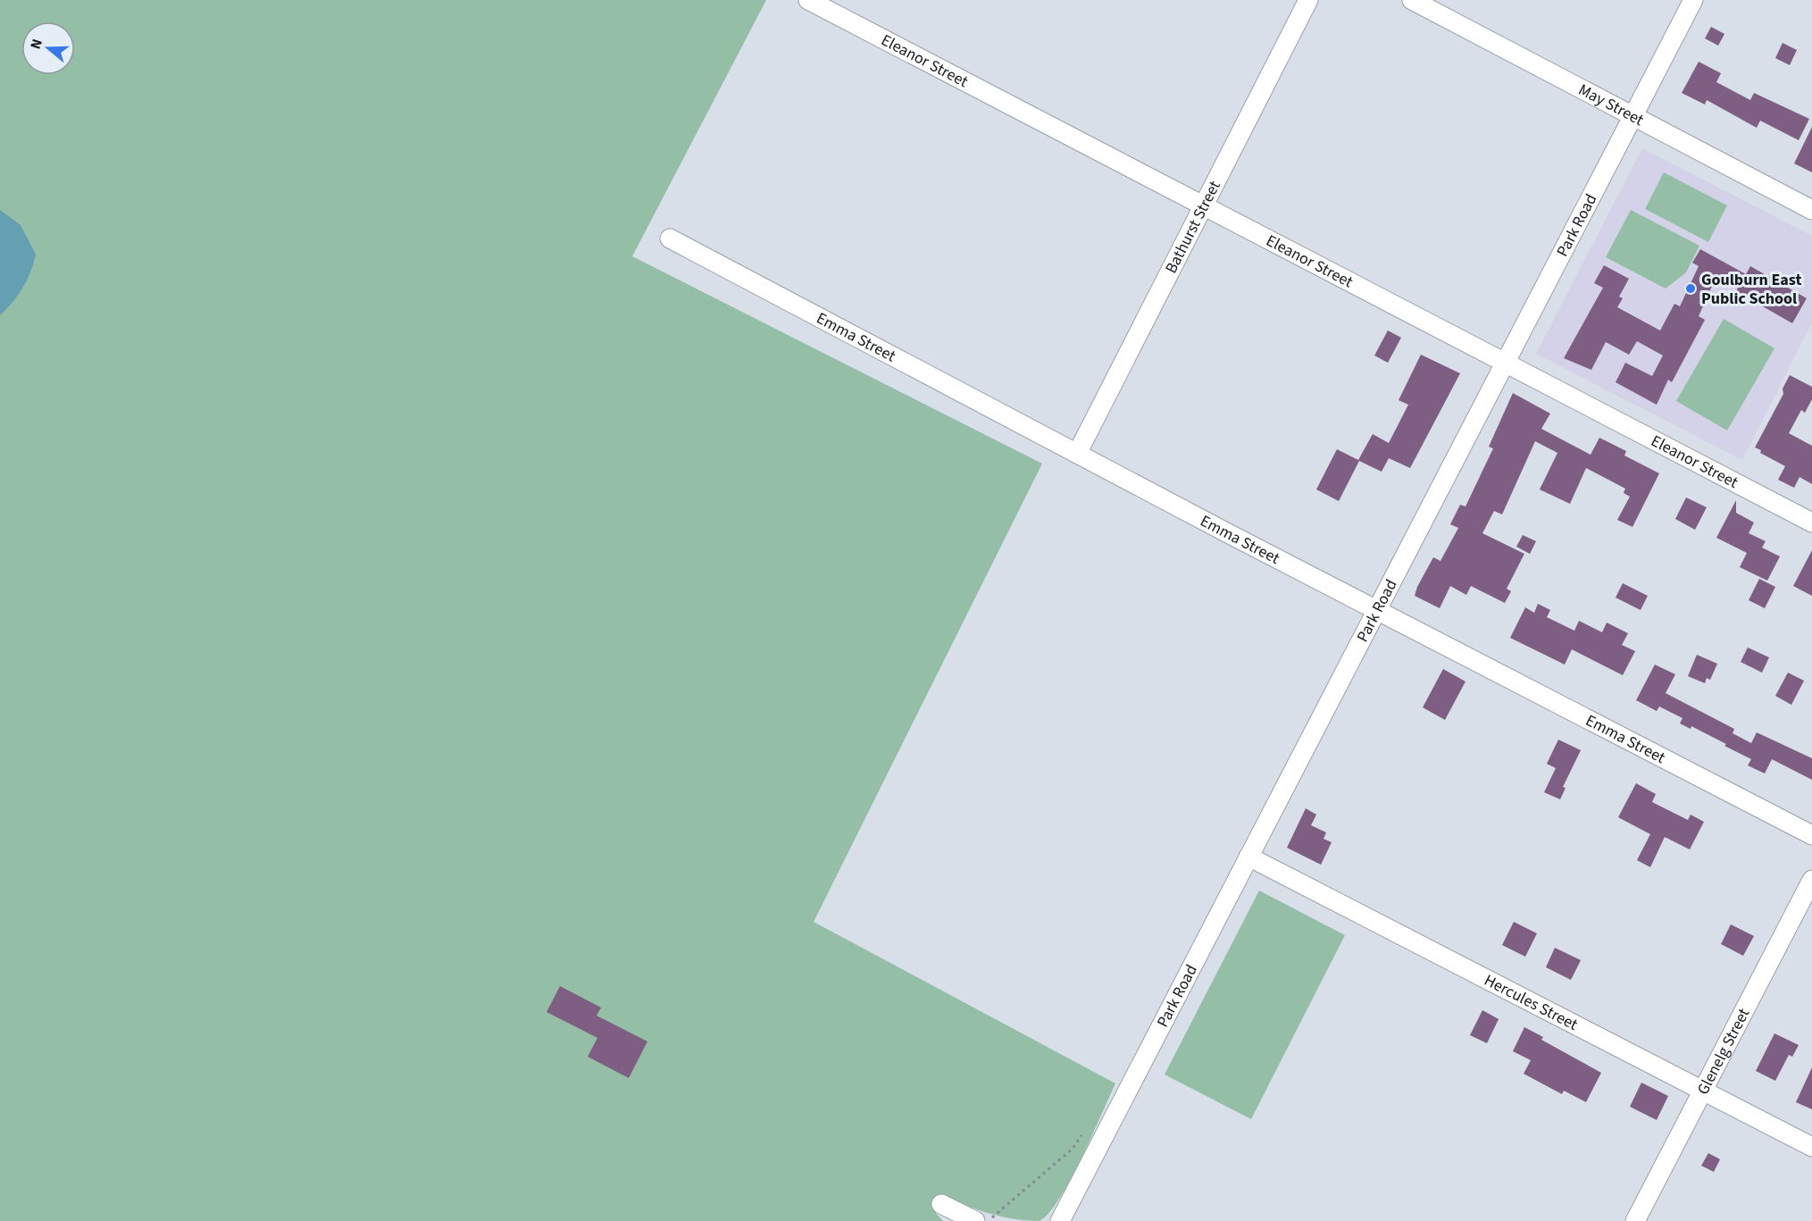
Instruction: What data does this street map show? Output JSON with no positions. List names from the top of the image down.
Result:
{
  "streets": {
    "street": [
      "Eleanor Street",
      "May Street",
      "Park Road",
      "Bathurst Street",
      "Emma Street",
      "Hercules Street",
      "Glenelg Street"
    ]
  },
  "crossings": [
    ["Eleanor Street", "Park Road"],
    ["Eleanor Street", "Bathurst Street"],
    ["May Street", "Park Road"],
    ["Park Road", "Emma Street"],
    ["Park Road", "Hercules Street"],
    ["Bathurst Street", "Emma Street"],
    ["Hercules Street", "Glenelg Street"]
  ],
  "places": ["Goulburn East Public School"],
  "north": "left"
}
